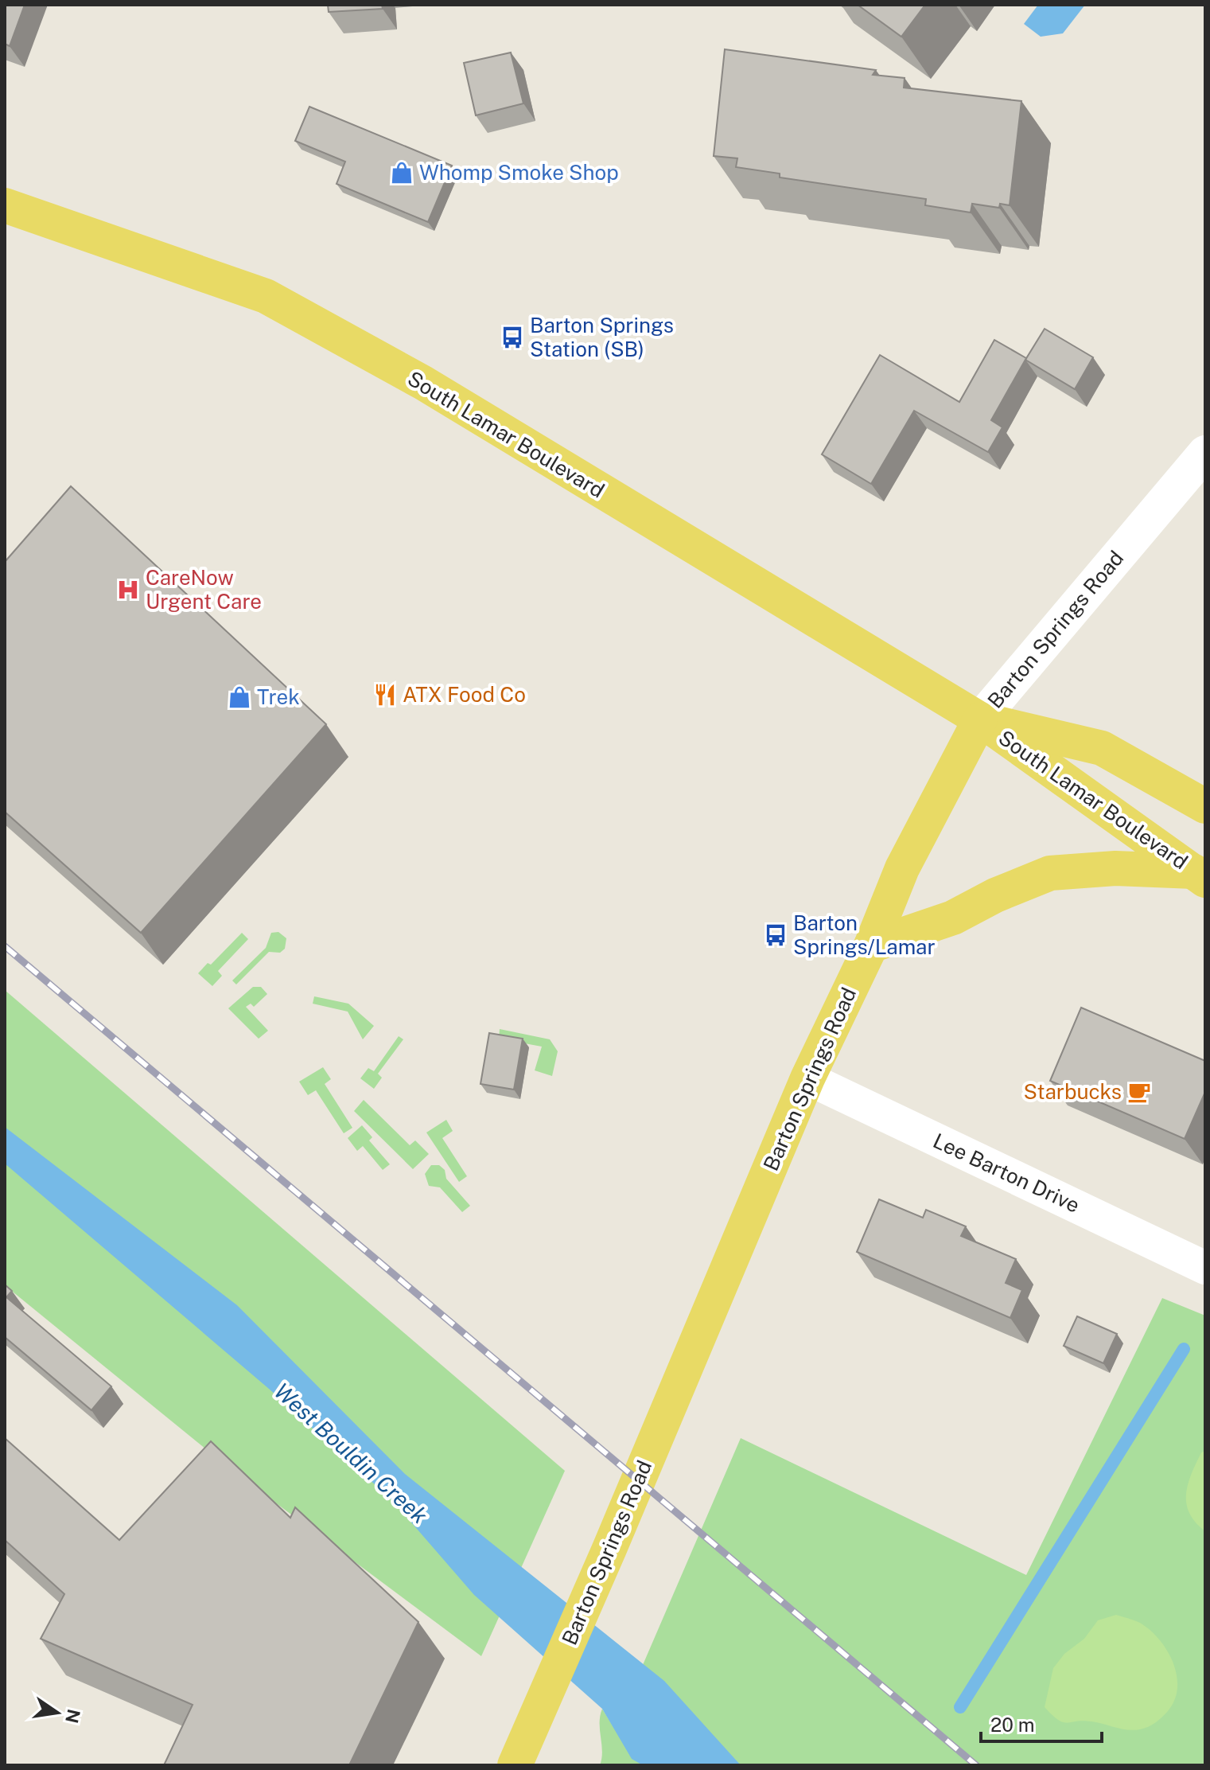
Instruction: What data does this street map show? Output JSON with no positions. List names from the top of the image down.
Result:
{
  "streets": {
    "main road": ["South Lamar Boulevard", "Barton Springs Road"],
    "street": ["Lee Barton Drive"]
  },
  "crossings": [
    ["South Lamar Boulevard", "Barton Springs Road"],
    ["Barton Springs Road", "Lee Barton Drive"]
  ],
  "water": ["West Bouldin Creek"],
  "places": {
    "shop": ["Whomp Smoke Shop", "Trek"],
    "bus stop": ["Barton Springs Station (SB)", "Barton Springs/Lamar"],
    "hospital": ["CareNow Urgent Care"],
    "restaurant": ["ATX Food Co"],
    "cafe": ["Starbucks"]
  },
  "scale_bar": "20 m",
  "north": "right"
}
